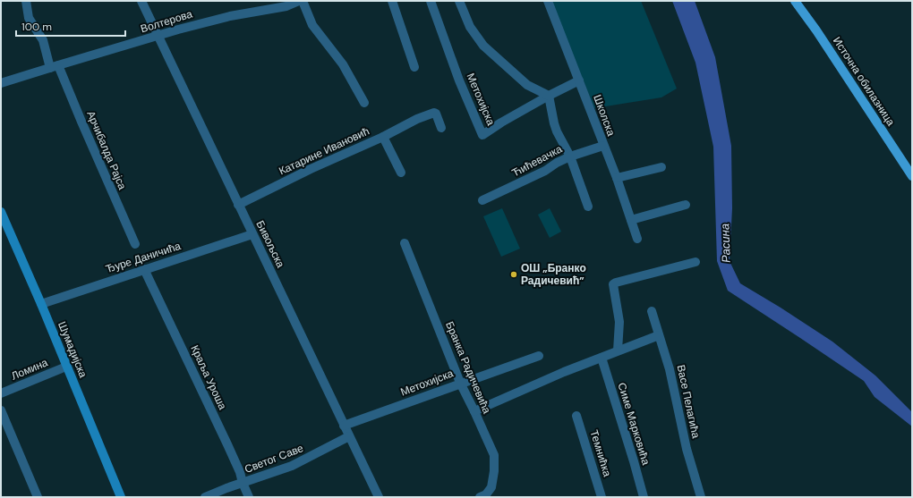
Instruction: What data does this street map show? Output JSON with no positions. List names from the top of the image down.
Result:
{
  "streets": {
    "main road": ["Источна обилазница"],
    "street": [
      "Волтерова",
      "Метохијска",
      "Школска",
      "Арчибалда Рајса",
      "Катарине Ивановић",
      "Ћићевачка",
      "Бивољска",
      "Ђуре Даничића",
      "Шумадијска",
      "Бранка Радичевића",
      "Ломина",
      "Краља Уроша",
      "Васе Пелагића",
      "Симе Марковића",
      "Темнићка",
      "Светог Саве"
    ]
  },
  "crossings": [
    ["Волтерова", "Арчибалда Рајса"],
    ["Волтерова", "Бивољска"],
    ["Метохијска", "Бивољска"],
    ["Метохијска", "Бранка Радичевића"],
    ["Школска", "Ћићевачка"],
    ["Катарине Ивановић", "Бивољска"],
    ["Бивољска", "Ђуре Даничића"],
    ["Бивољска", "Светог Саве"],
    ["Ђуре Даничића", "Шумадијска"],
    ["Ђуре Даничића", "Краља Уроша"],
    ["Шумадијска", "Ломина"],
    ["Краља Уроша", "Светог Саве"]
  ],
  "water": ["Расина"],
  "places": ["ОШ „Бранко Радичевић”"],
  "scale_bar": "100 m"
}
